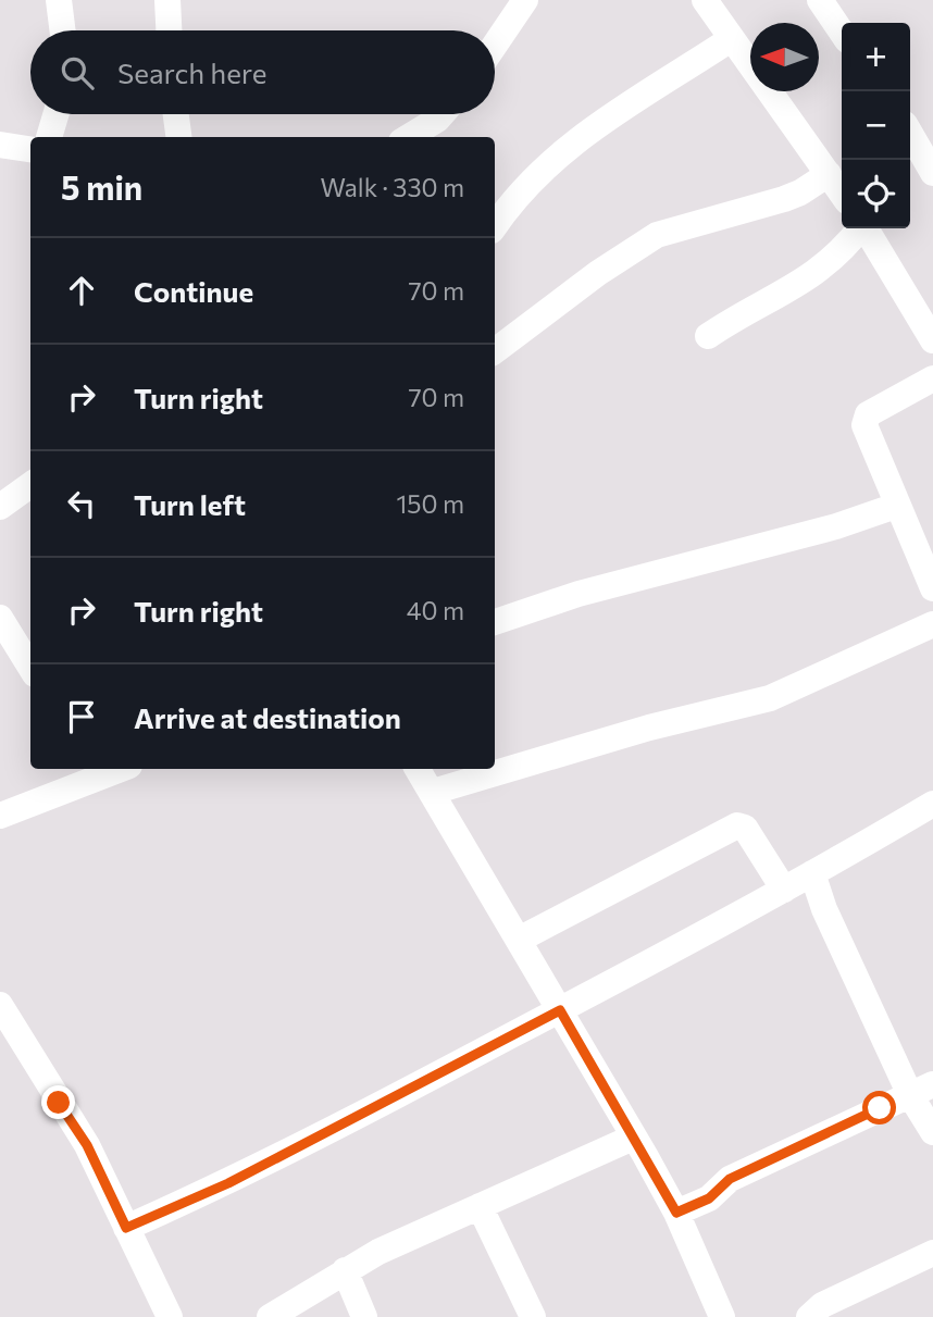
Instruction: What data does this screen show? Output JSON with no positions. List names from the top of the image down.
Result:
{
  "north": "left",
  "page": {
    "map_buttons": ["+", "−"],
    "search": "Search here",
    "heading": ["5 min", "Walk · 330 m"],
    "list": [
      ["Continue", "70 m"],
      ["Turn right", "70 m"],
      ["Turn left", "150 m"],
      ["Turn right", "40 m"],
      "Arrive at destination"
    ]
  }
}
